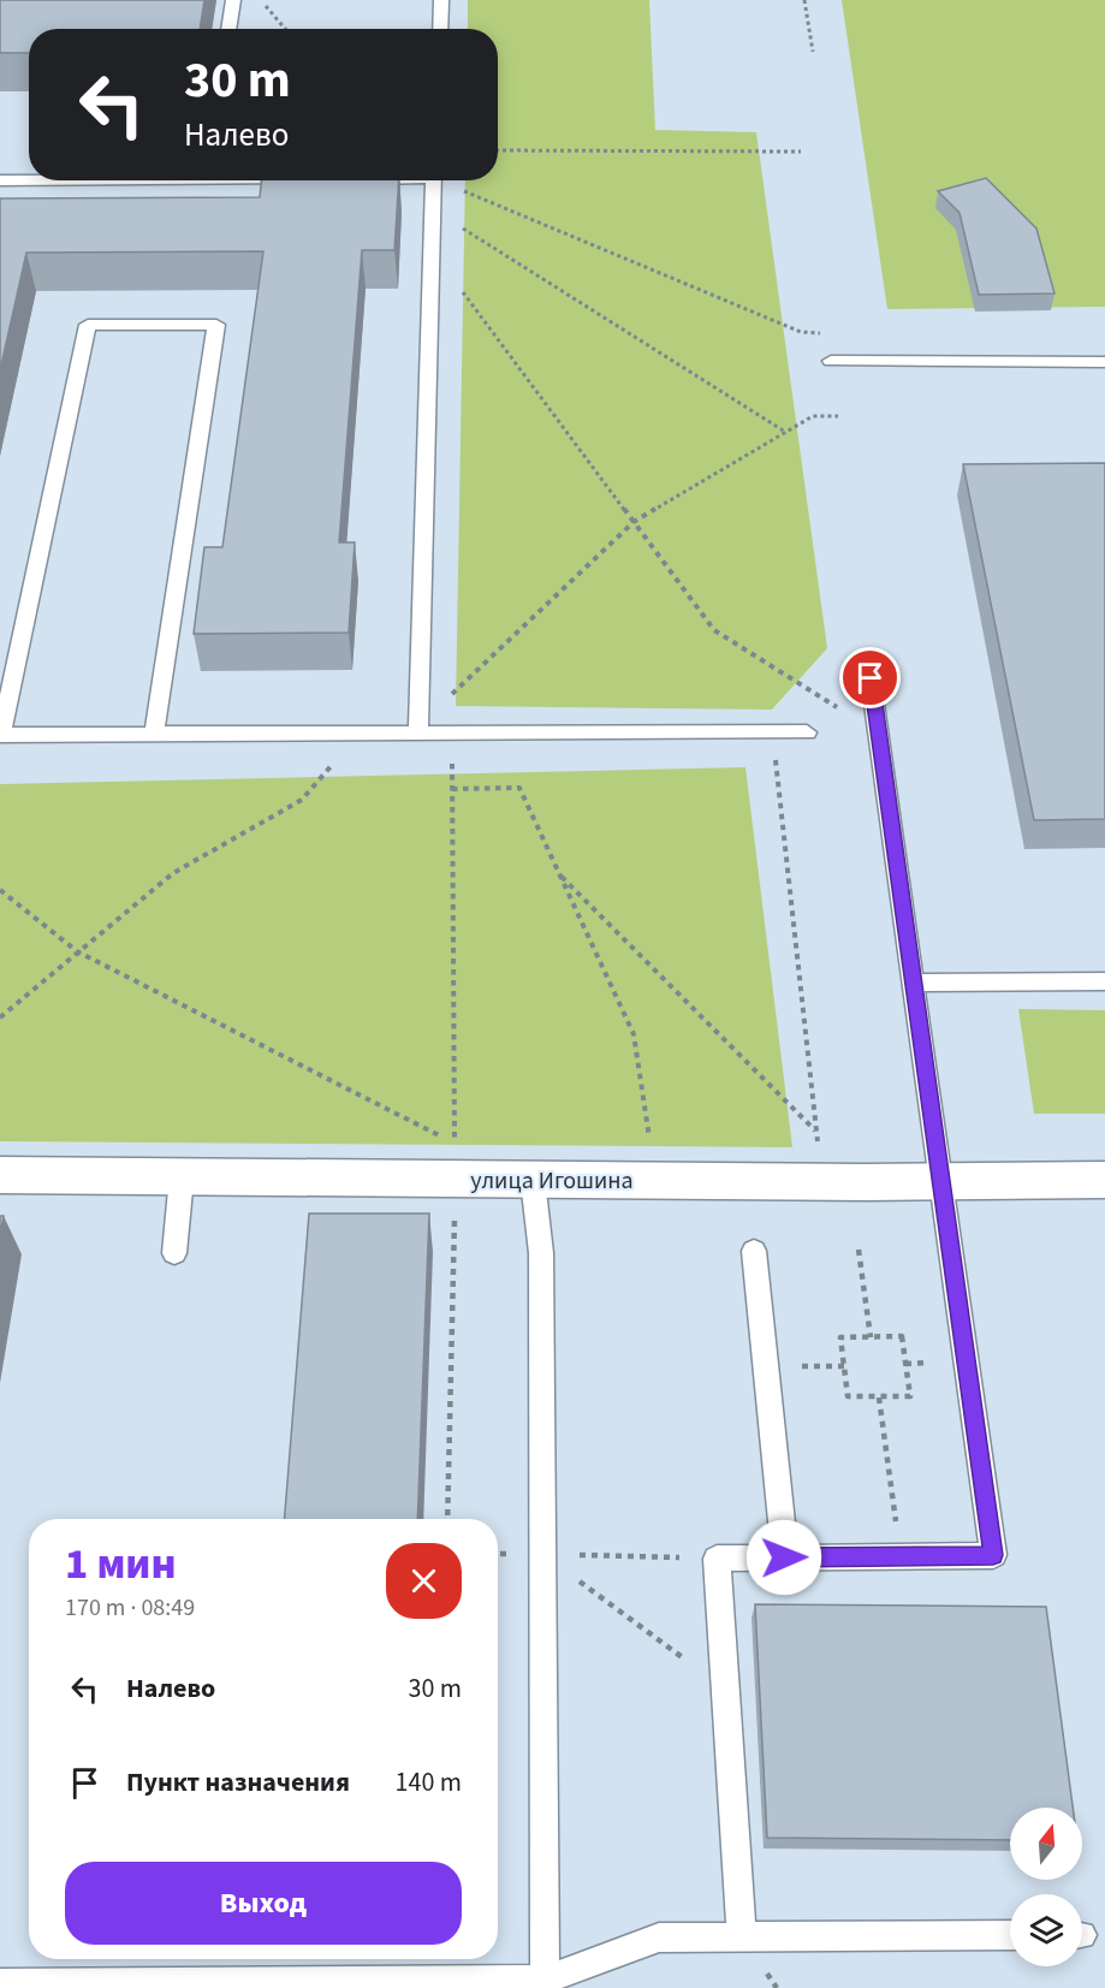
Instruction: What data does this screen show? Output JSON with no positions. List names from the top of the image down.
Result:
{
  "streets": {
    "street": ["улица Игошина"]
  },
  "north": "top",
  "page": {
    "turn": ["30 m", "Налево"],
    "heading": ["1 мин", "170 m · 08:49"],
    "list": [
      {
        "name": "Налево",
        "value": "30 m"
      },
      {
        "name": "Пункт назначения",
        "value": "140 m"
      }
    ],
    "buttons": "Выход"
  }
}
